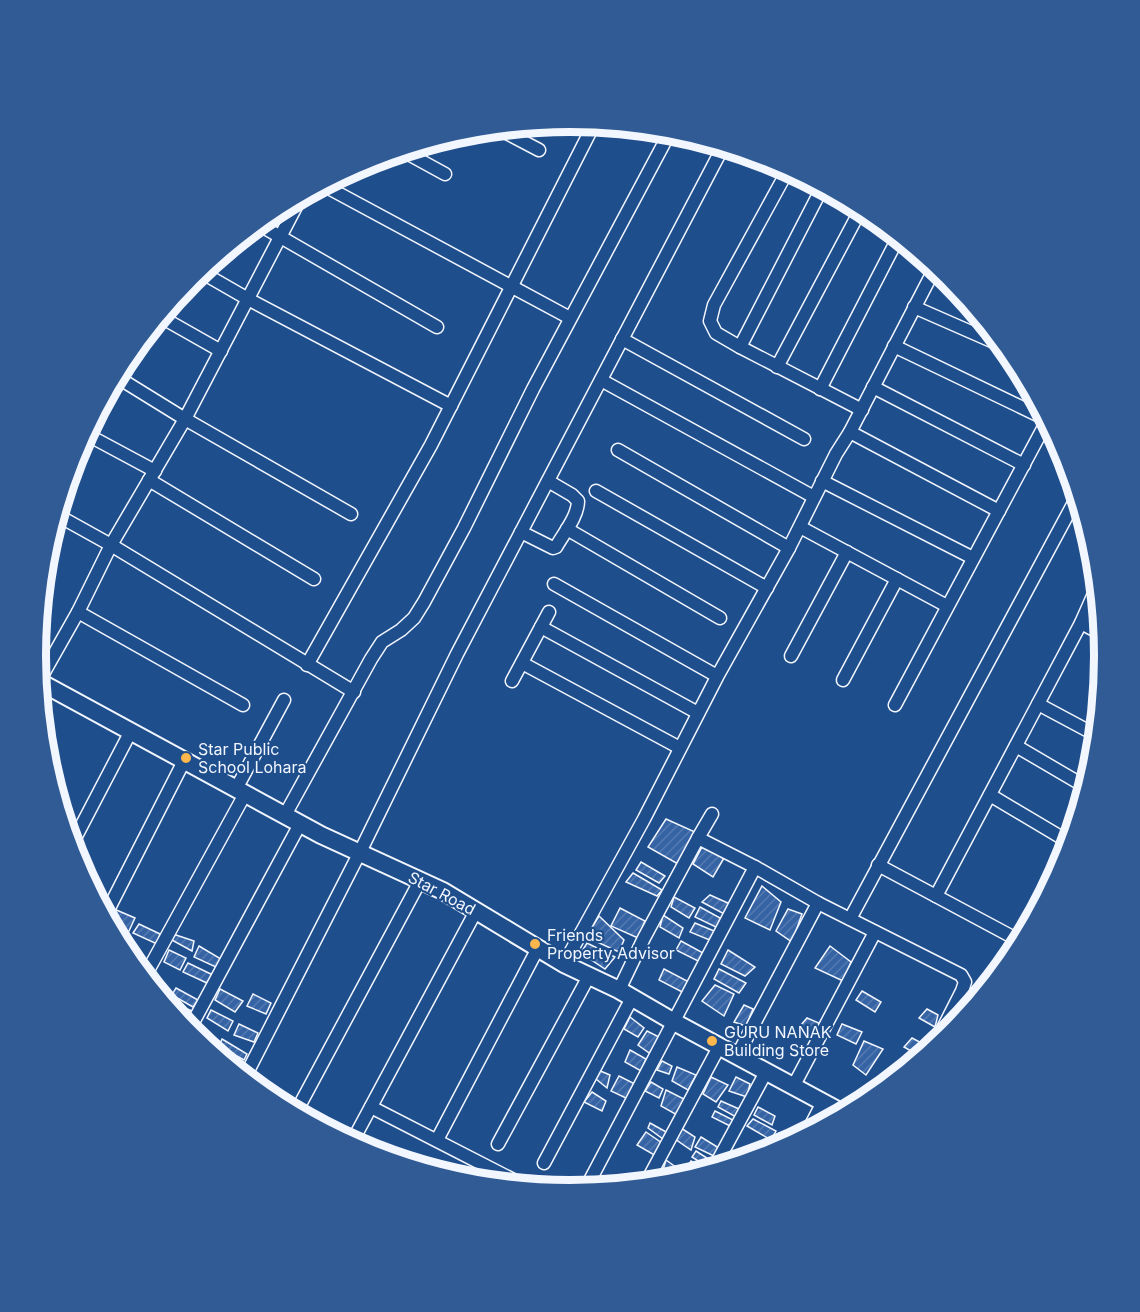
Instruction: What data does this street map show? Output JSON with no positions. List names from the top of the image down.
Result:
{
  "streets": {
    "street": ["Star Road"]
  },
  "places": ["Star Public School Lohara", "Friends Property Advisor", "GURU NANAK Building Store"]
}
